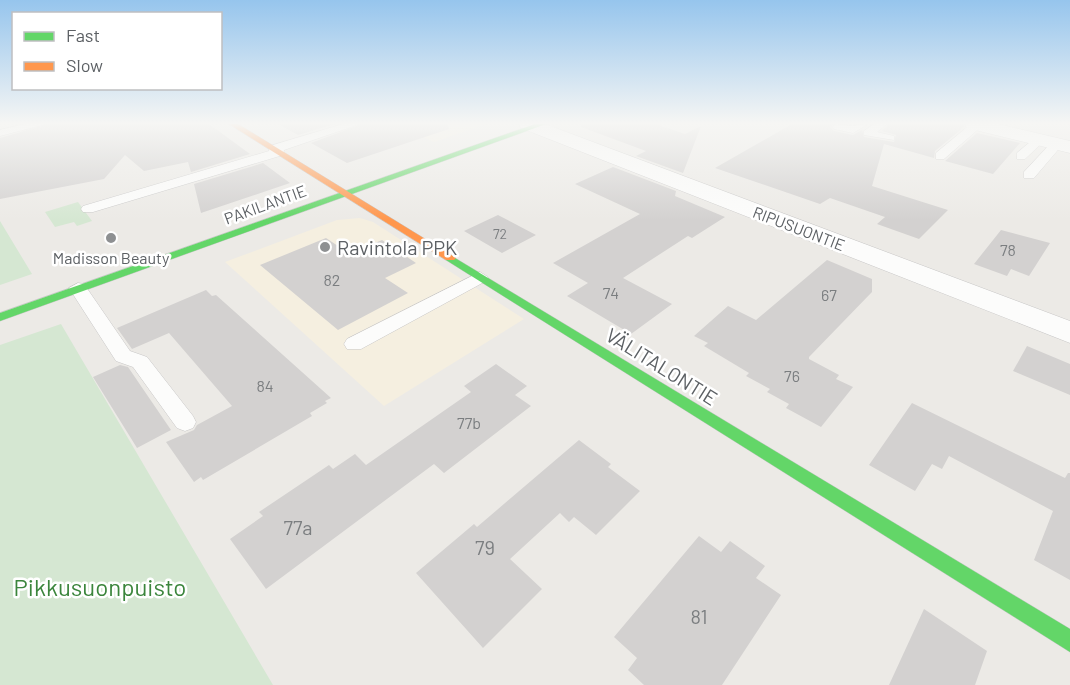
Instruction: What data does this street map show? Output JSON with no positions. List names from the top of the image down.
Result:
{
  "streets": {
    "street": ["PAKILANTIE", "RIPUSUONTIE", "VÄLITALONTIE"]
  },
  "crossings": [
    ["PAKILANTIE", "VÄLITALONTIE"]
  ],
  "parks": ["Pikkusuonpuisto"],
  "places": ["Madisson Beauty", "Ravintola PPK"],
  "house_numbers": [
    "72",
    "78",
    "82",
    "74",
    "67",
    "76",
    "84",
    "77b",
    "77a",
    "79",
    "81"
  ],
  "legend": ["Fast", "Slow"]
}
